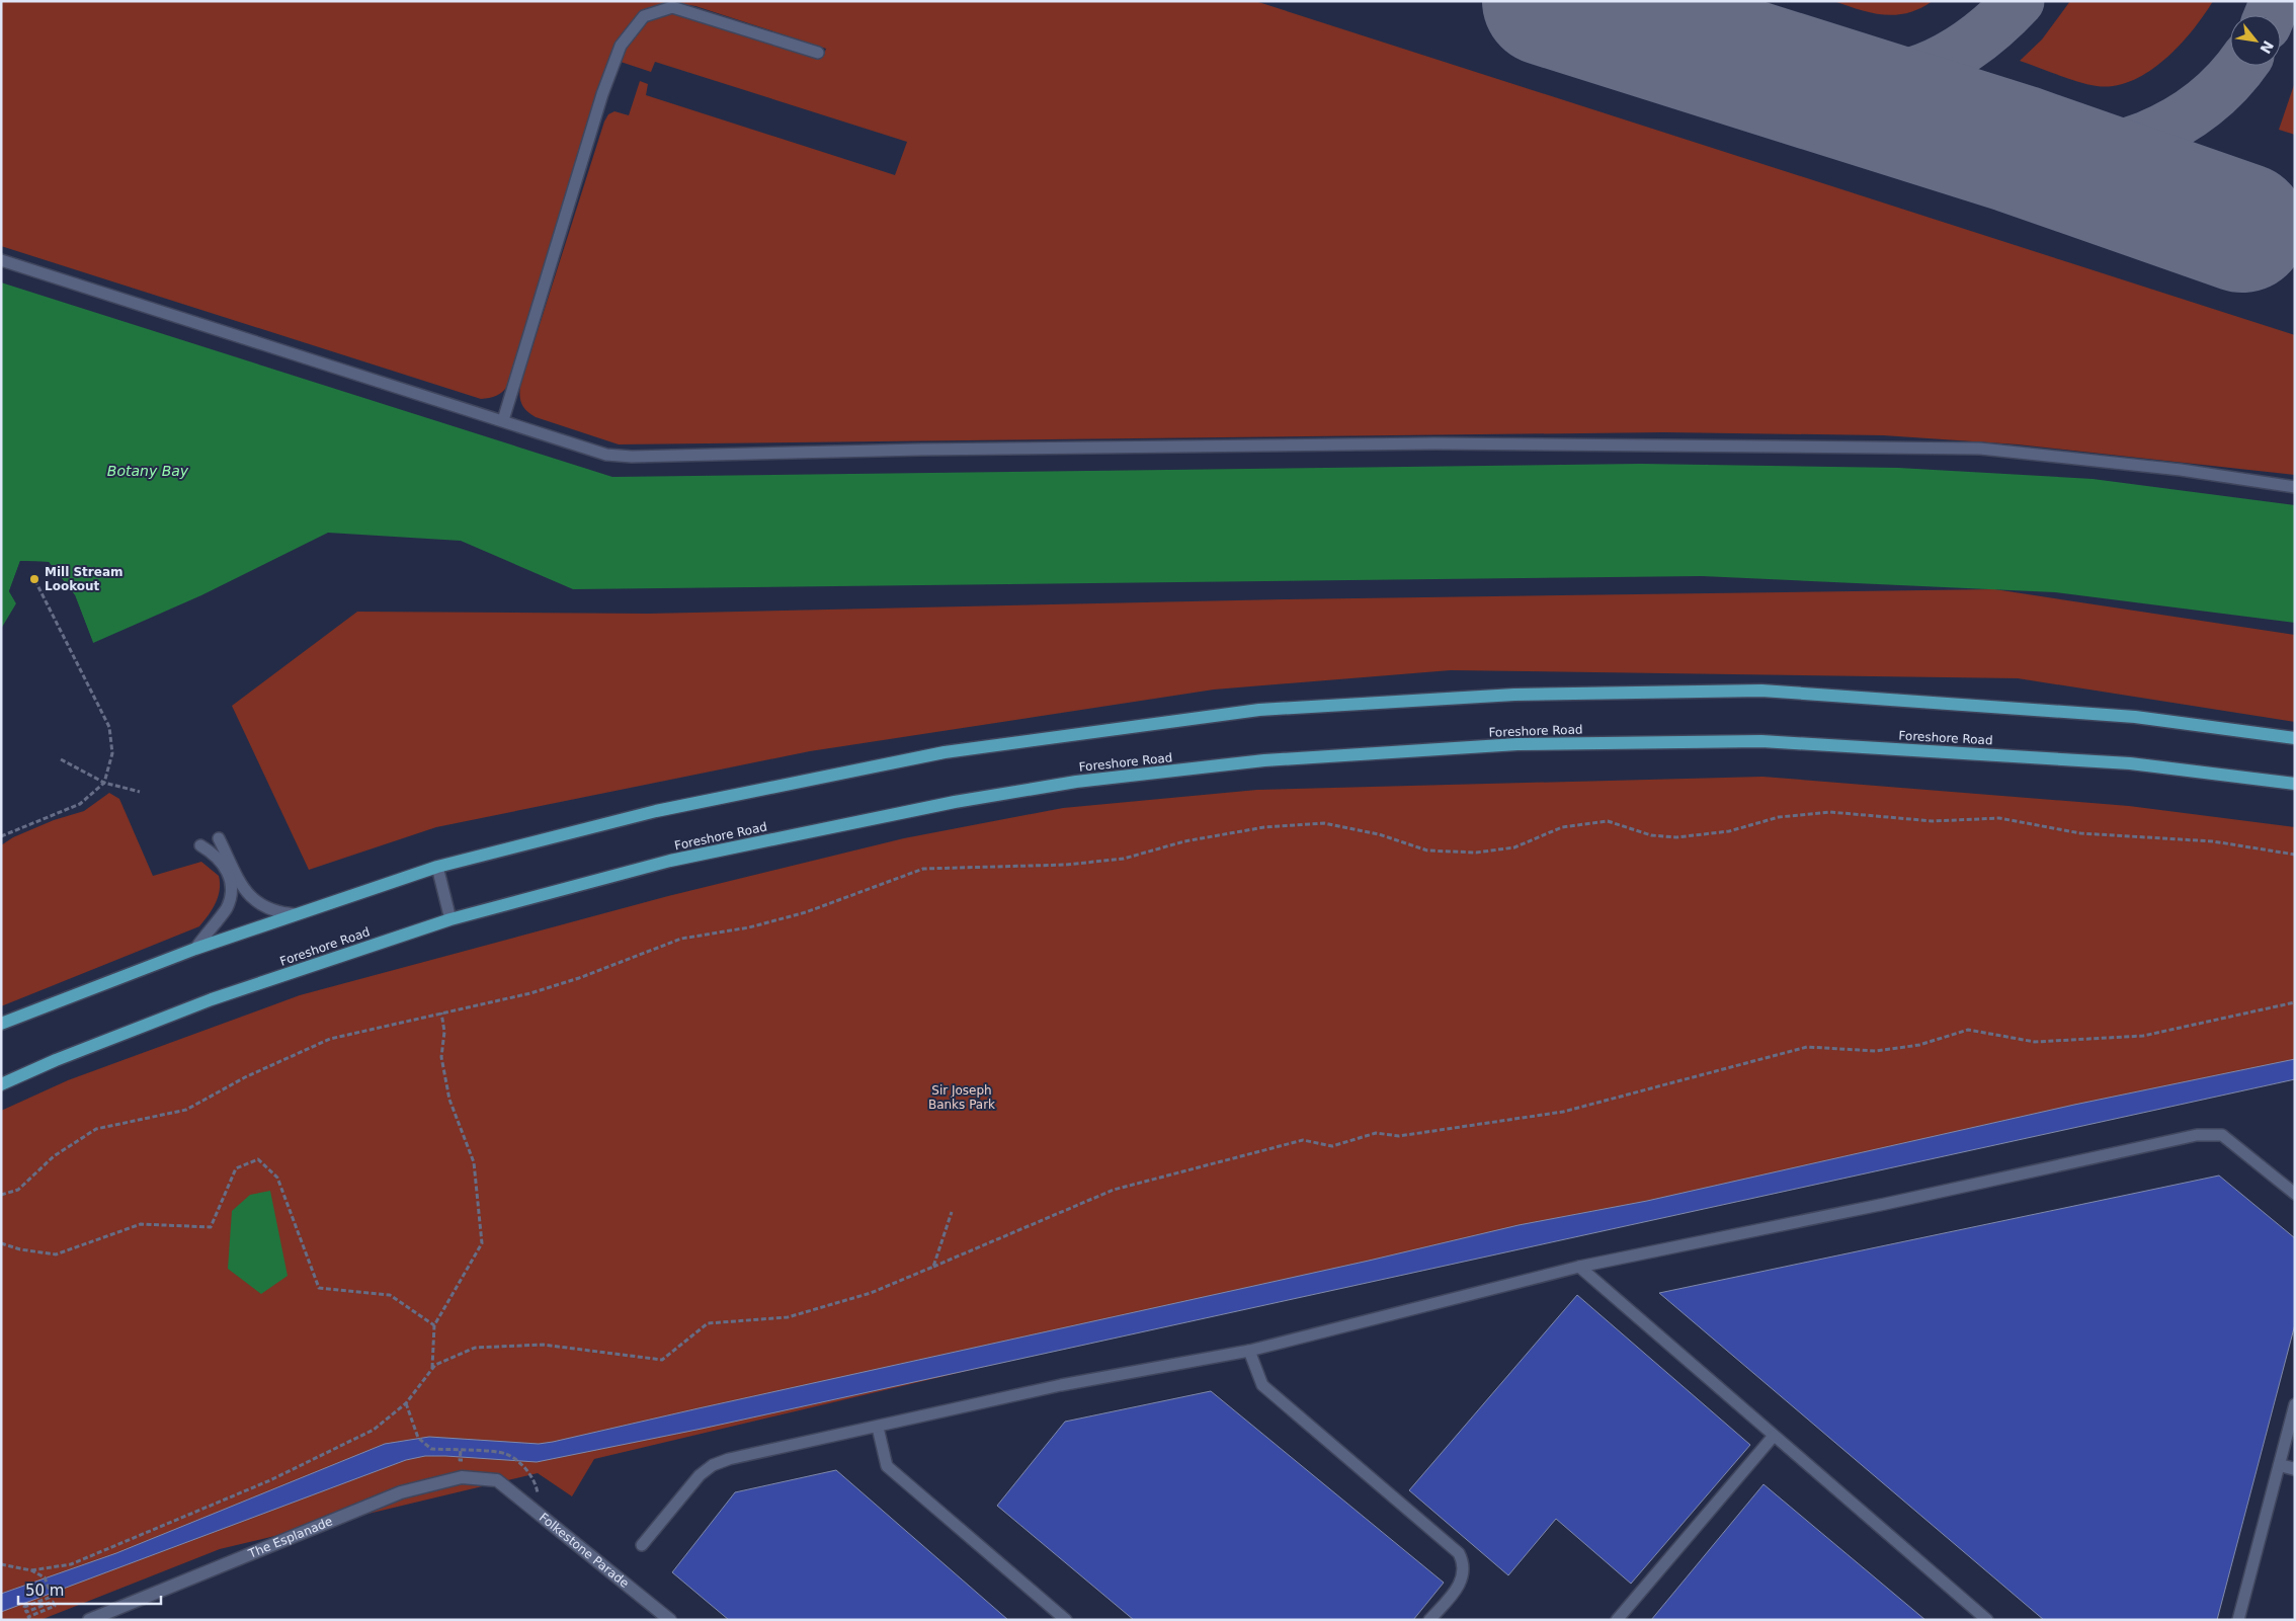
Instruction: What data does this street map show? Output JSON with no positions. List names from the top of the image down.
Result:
{
  "streets": {
    "main road": ["Foreshore Road"],
    "street": ["The Esplanade", "Folkestone Parade"]
  },
  "crossings": [
    ["The Esplanade", "Folkestone Parade"]
  ],
  "water": ["Botany Bay"],
  "parks": ["Sir Joseph Banks Park"],
  "places": ["Mill Stream Lookout"],
  "scale_bar": "50 m",
  "north": "bottom right"
}
